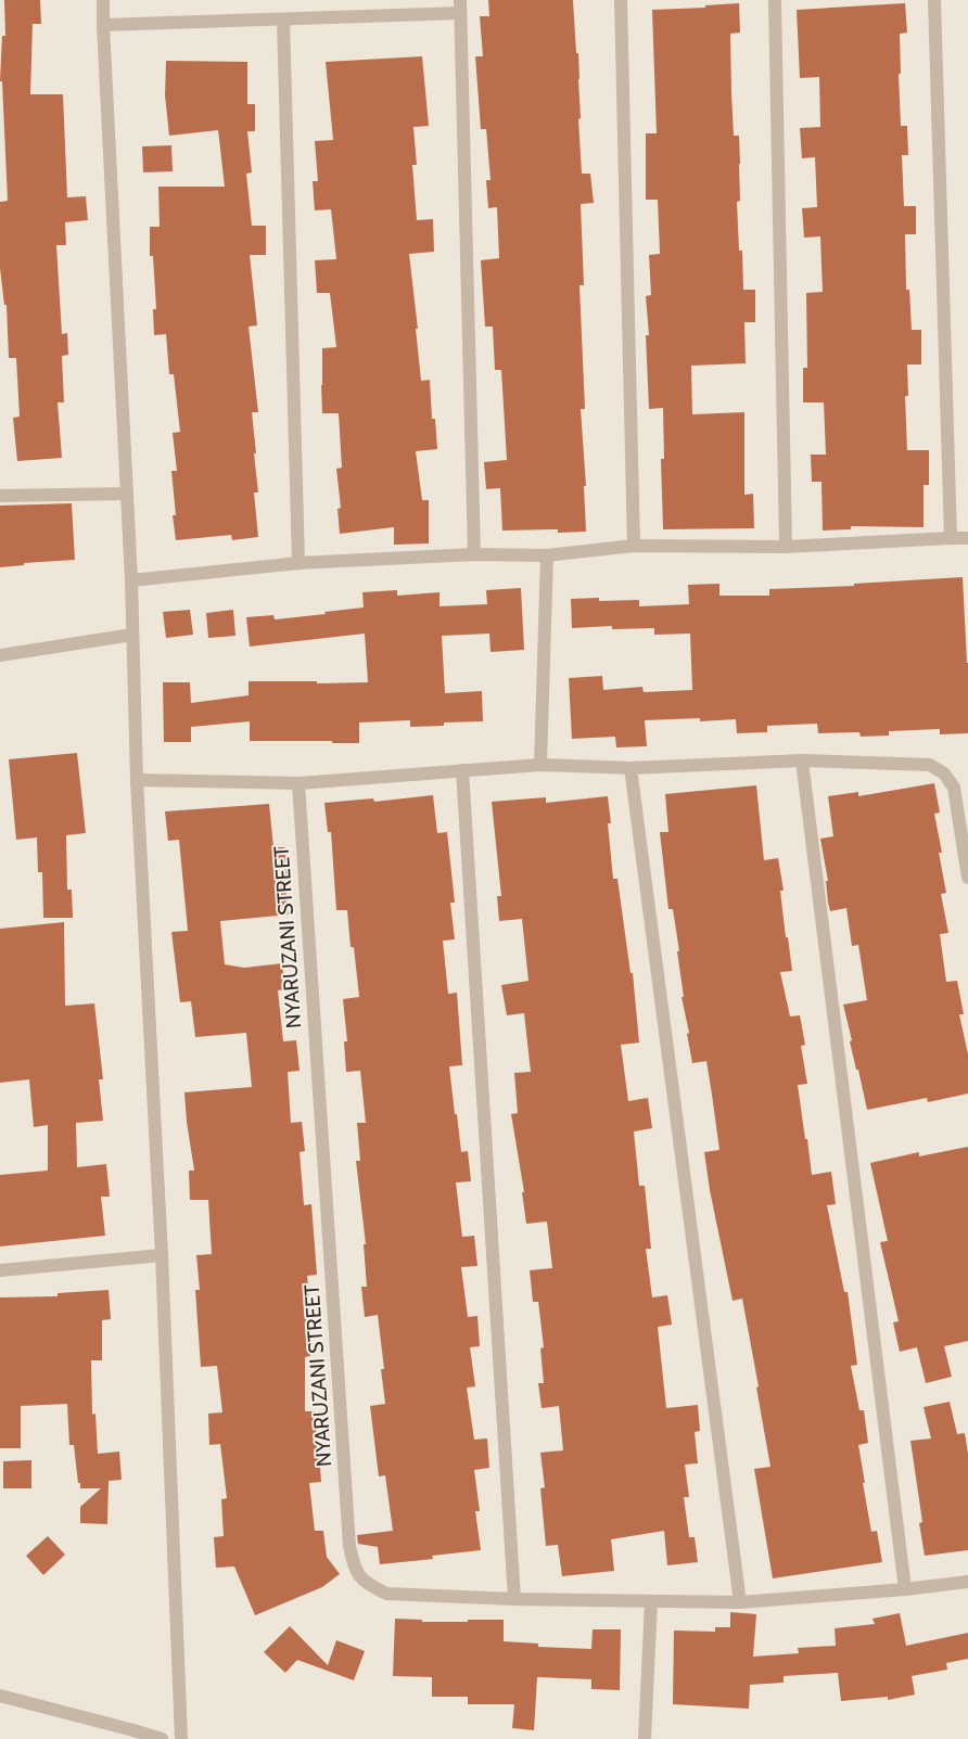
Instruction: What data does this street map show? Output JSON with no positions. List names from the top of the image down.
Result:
{
  "streets": {
    "street": ["NYARUZANI STREET"]
  }
}
